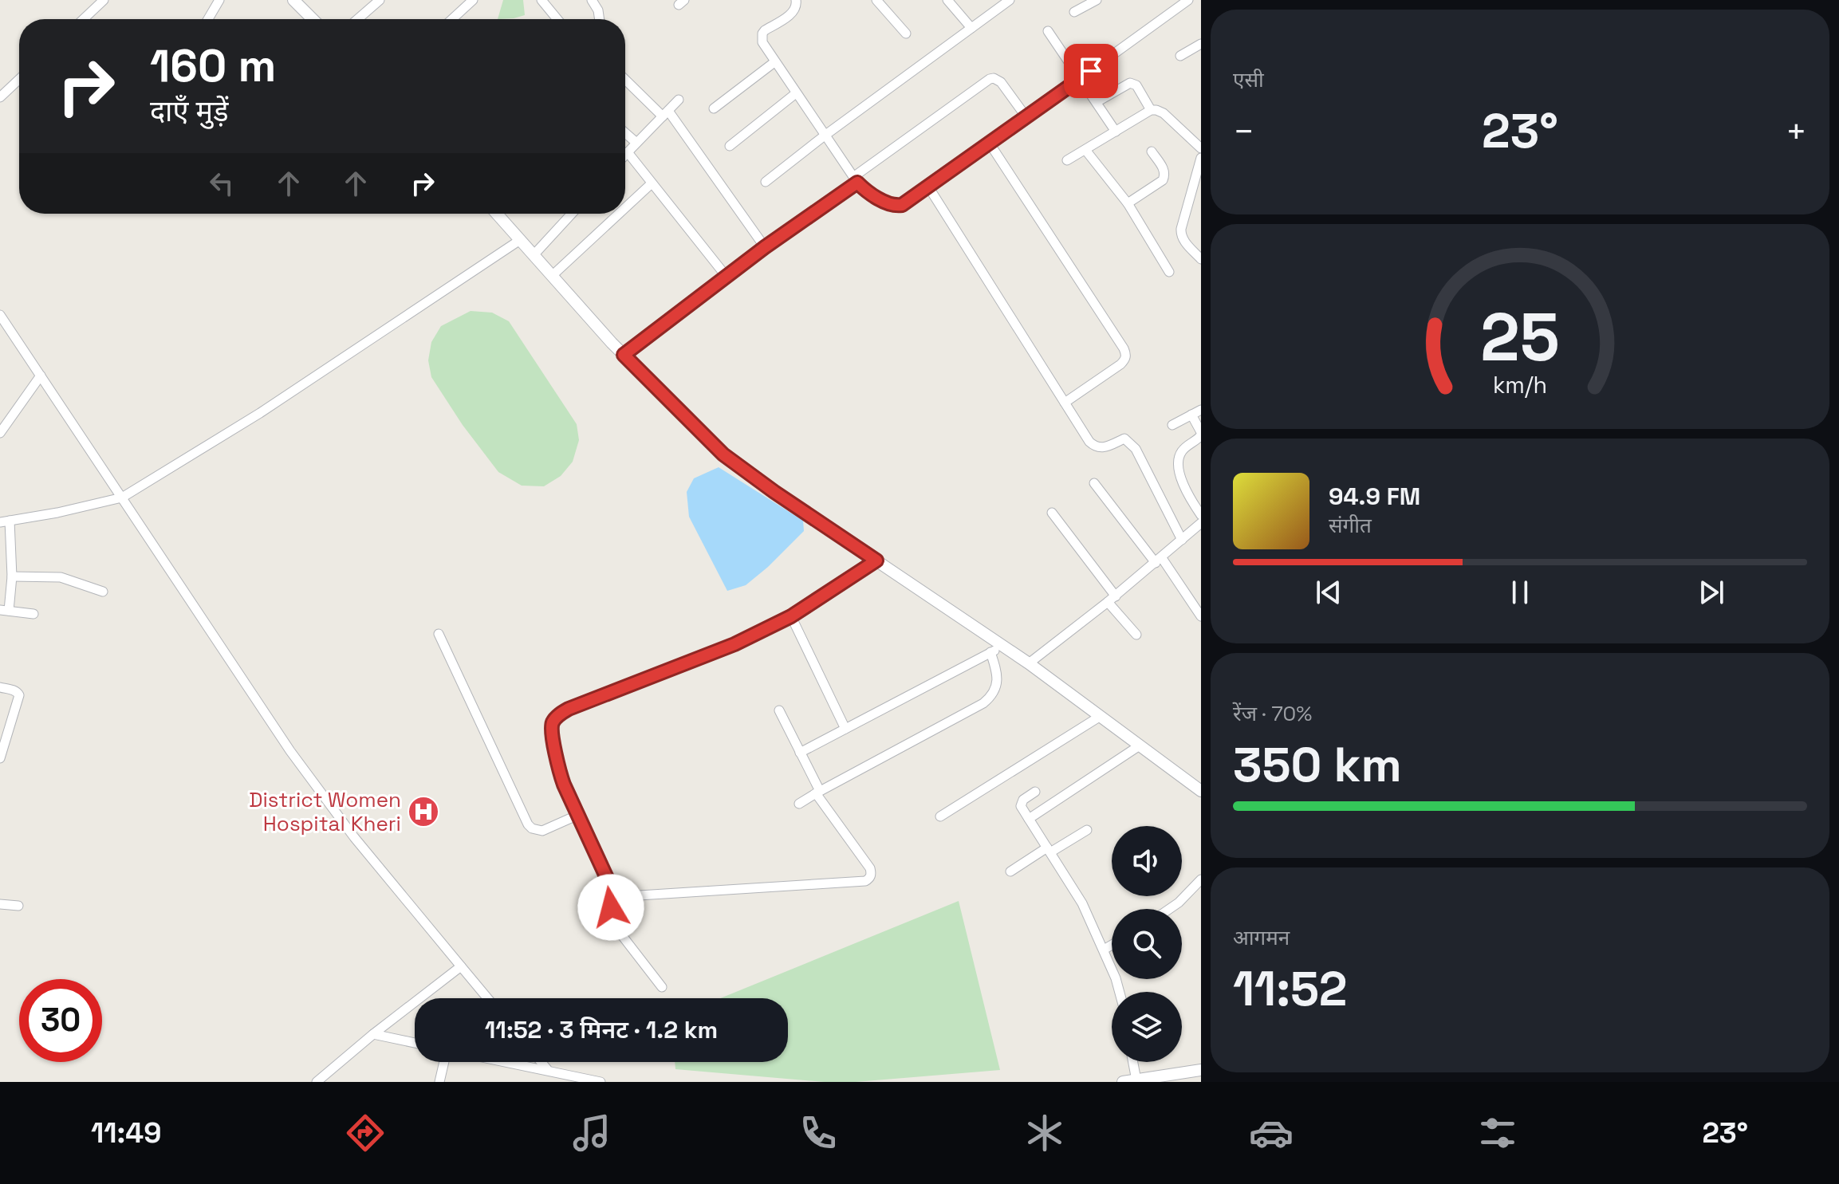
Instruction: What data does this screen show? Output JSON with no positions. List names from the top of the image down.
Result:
{
  "places": {
    "hospital": ["District Women Hospital Kheri"]
  },
  "page": {
    "tile": [
      "एसी",
      ["रेंज · 70%", "350 km"],
      ["आगमन", "11:52"]
    ],
    "turn": ["160 m", "दाएँ मुड़ें"],
    "heat": ["−", "23°", "+"],
    "song": ["94.9 FM", "संगीत"],
    "limit": "30",
    "trip": "11:52 · 3 मिनट · 1.2 km",
    "tabs": ["11:49", "23°"],
    "gauge": ["25", "km/h"]
  }
}
